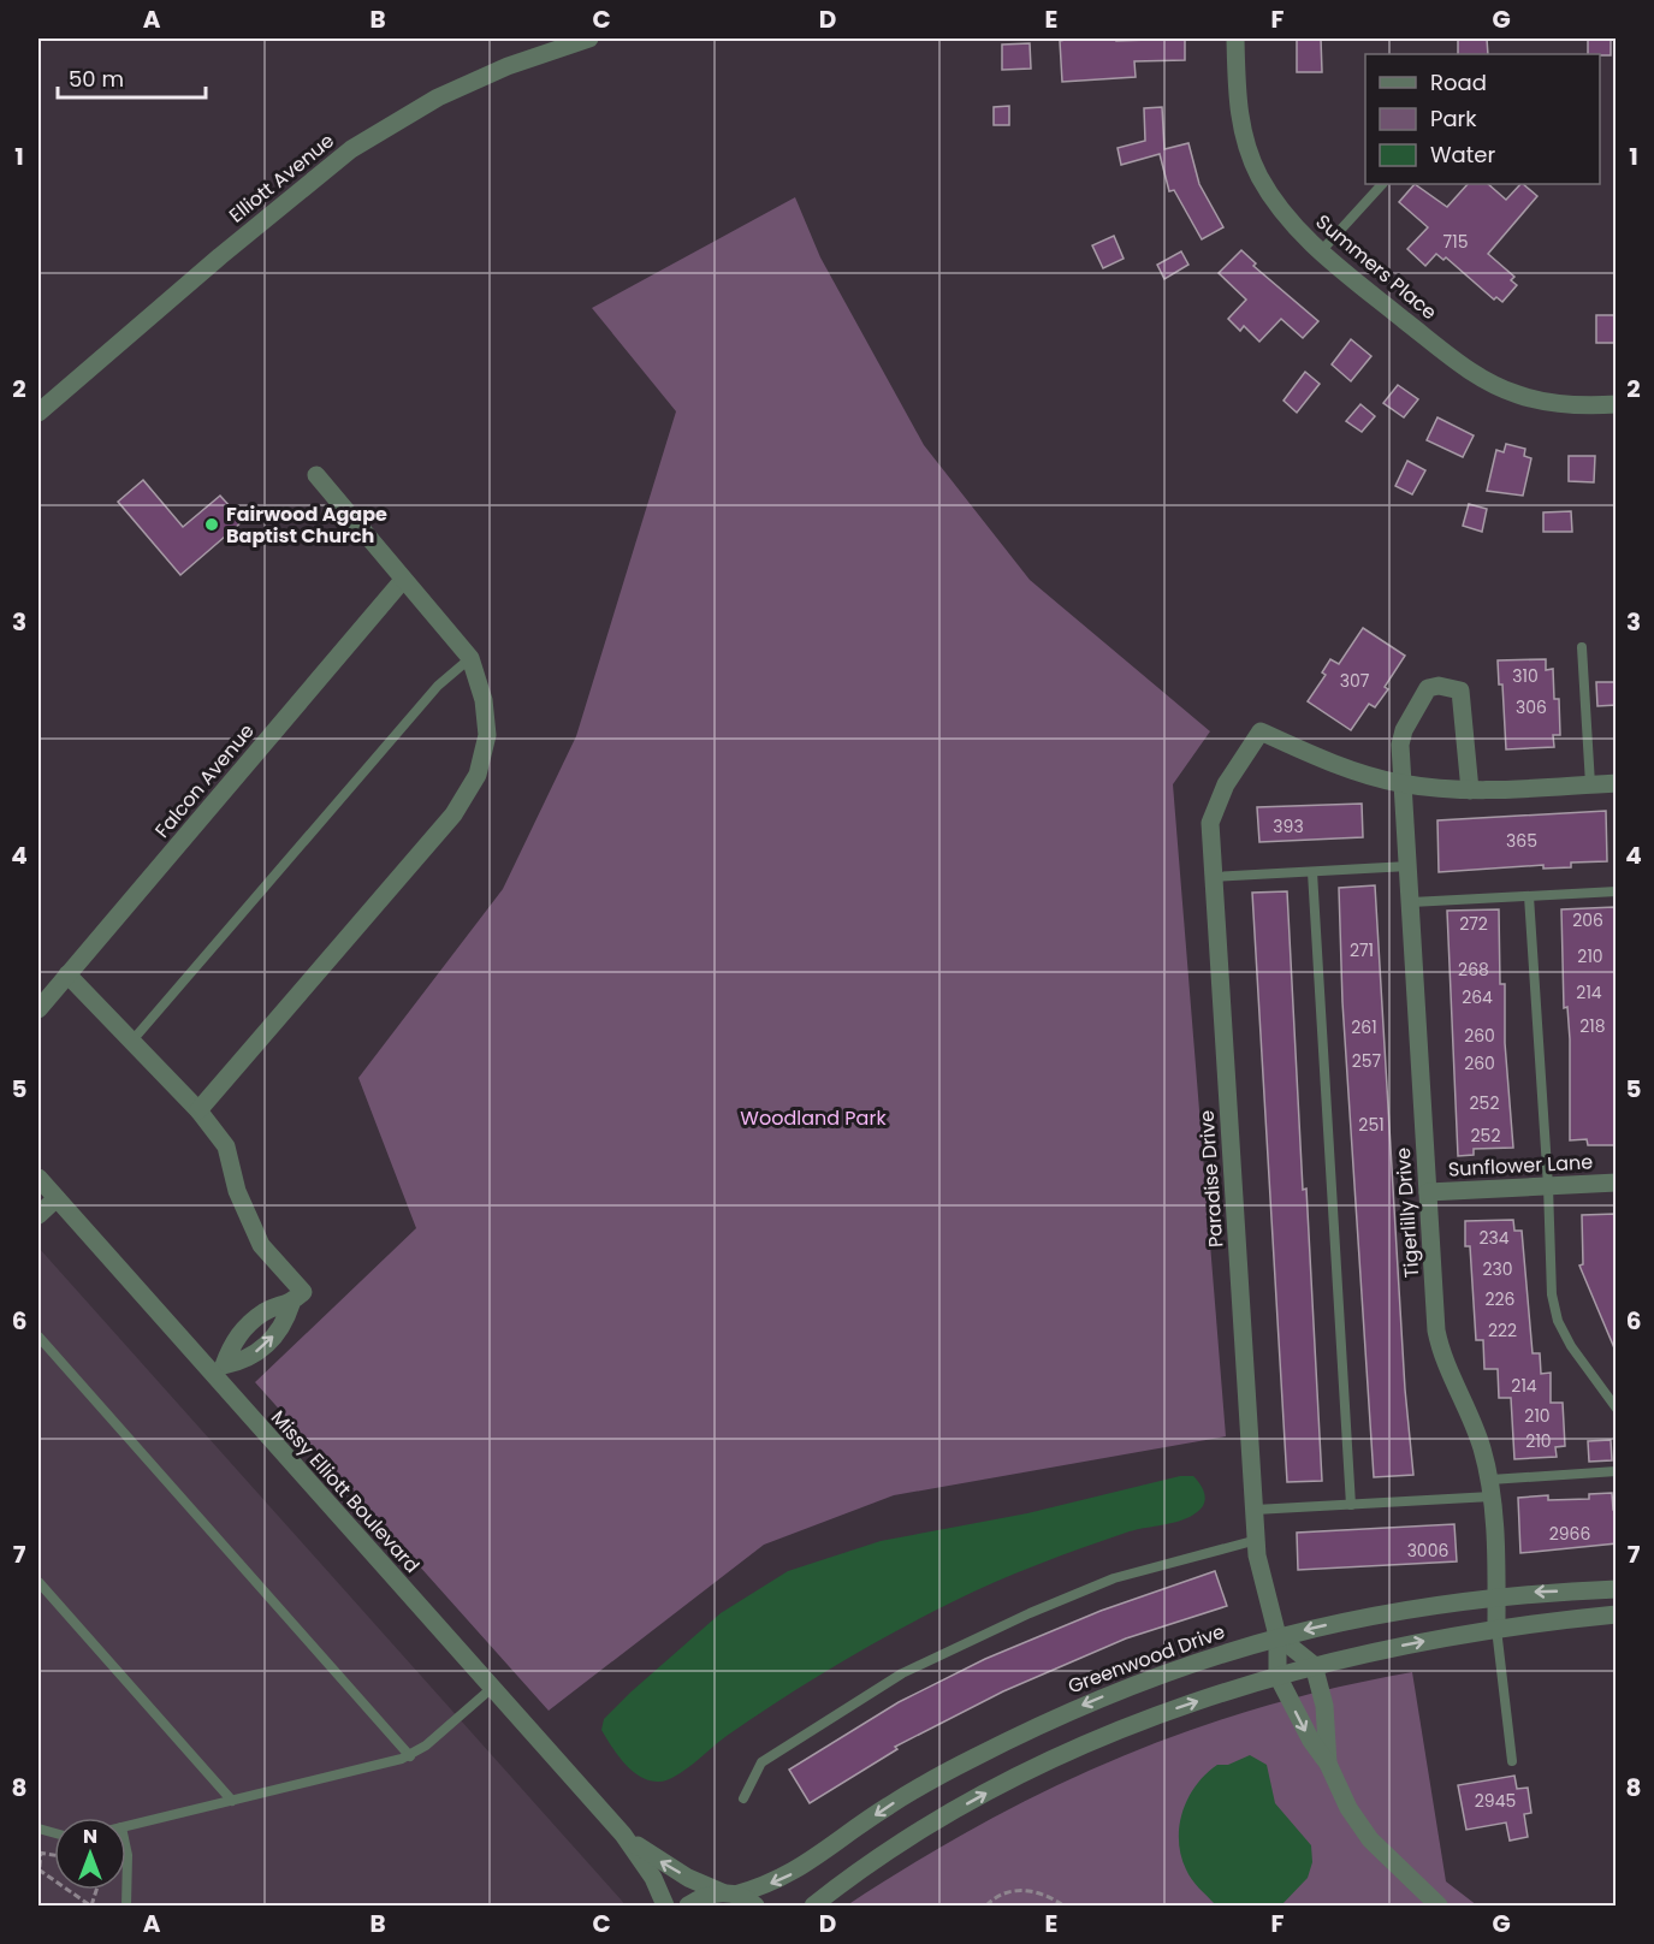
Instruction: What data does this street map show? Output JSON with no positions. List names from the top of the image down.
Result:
{
  "streets": {
    "street": [
      "Elliott Avenue",
      "Summers Place",
      "Falcon Avenue",
      "Sunflower Lane",
      "Paradise Drive",
      "Tigerlilly Drive",
      "Missy Elliott Boulevard",
      "Greenwood Drive"
    ]
  },
  "crossings": [
    ["Sunflower Lane", "Tigerlilly Drive"],
    ["Paradise Drive", "Tigerlilly Drive"],
    ["Paradise Drive", "Greenwood Drive"],
    ["Tigerlilly Drive", "Greenwood Drive"],
    ["Missy Elliott Boulevard", "Greenwood Drive"]
  ],
  "parks": ["Woodland Park"],
  "places": ["Fairwood Agape Baptist Church"],
  "house_numbers": [
    "715",
    "310",
    "307",
    "306",
    "393",
    "365",
    "206",
    "272",
    "271",
    "210",
    "268",
    "214",
    "264",
    "218",
    "261",
    "260",
    "257",
    "260",
    "252",
    "251",
    "252",
    "234",
    "230",
    "226",
    "222",
    "214",
    "210",
    "210",
    "2966",
    "3006",
    "2945"
  ],
  "legend": ["Road", "Park", "Water"],
  "scale_bar": "50 m",
  "north": "top",
  "grid": {
    "columns": [
      "A",
      "B",
      "C",
      "D",
      "E",
      "F",
      "G"
    ],
    "rows": [
      "1",
      "2",
      "3",
      "4",
      "5",
      "6",
      "7",
      "8"
    ]
  }
}
